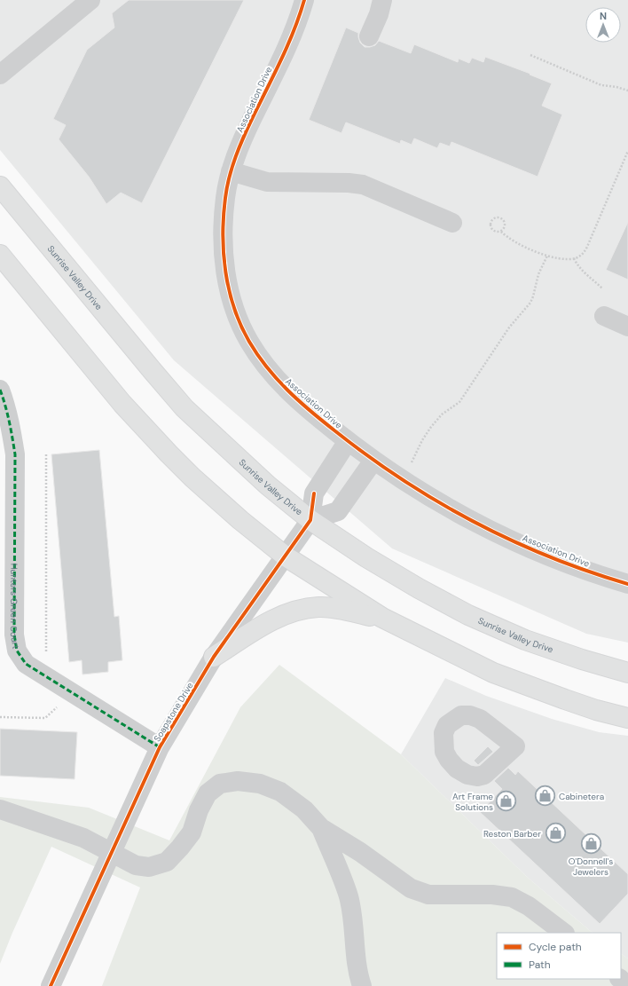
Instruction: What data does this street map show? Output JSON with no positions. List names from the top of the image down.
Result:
{
  "streets": {
    "main road": ["Sunrise Valley Drive"],
    "street": ["Association Drive", "Hunters Green Court", "Soapstone Drive"]
  },
  "crossings": [
    ["Sunrise Valley Drive", "Soapstone Drive"],
    ["Hunters Green Court", "Soapstone Drive"]
  ],
  "places": {
    "shop": [
      "Cabinetera",
      "Art Frame Solutions",
      "Reston Barber",
      "O'Donnell's Jewelers"
    ]
  },
  "legend": ["Cycle path", "Path"],
  "north": "top"
}
